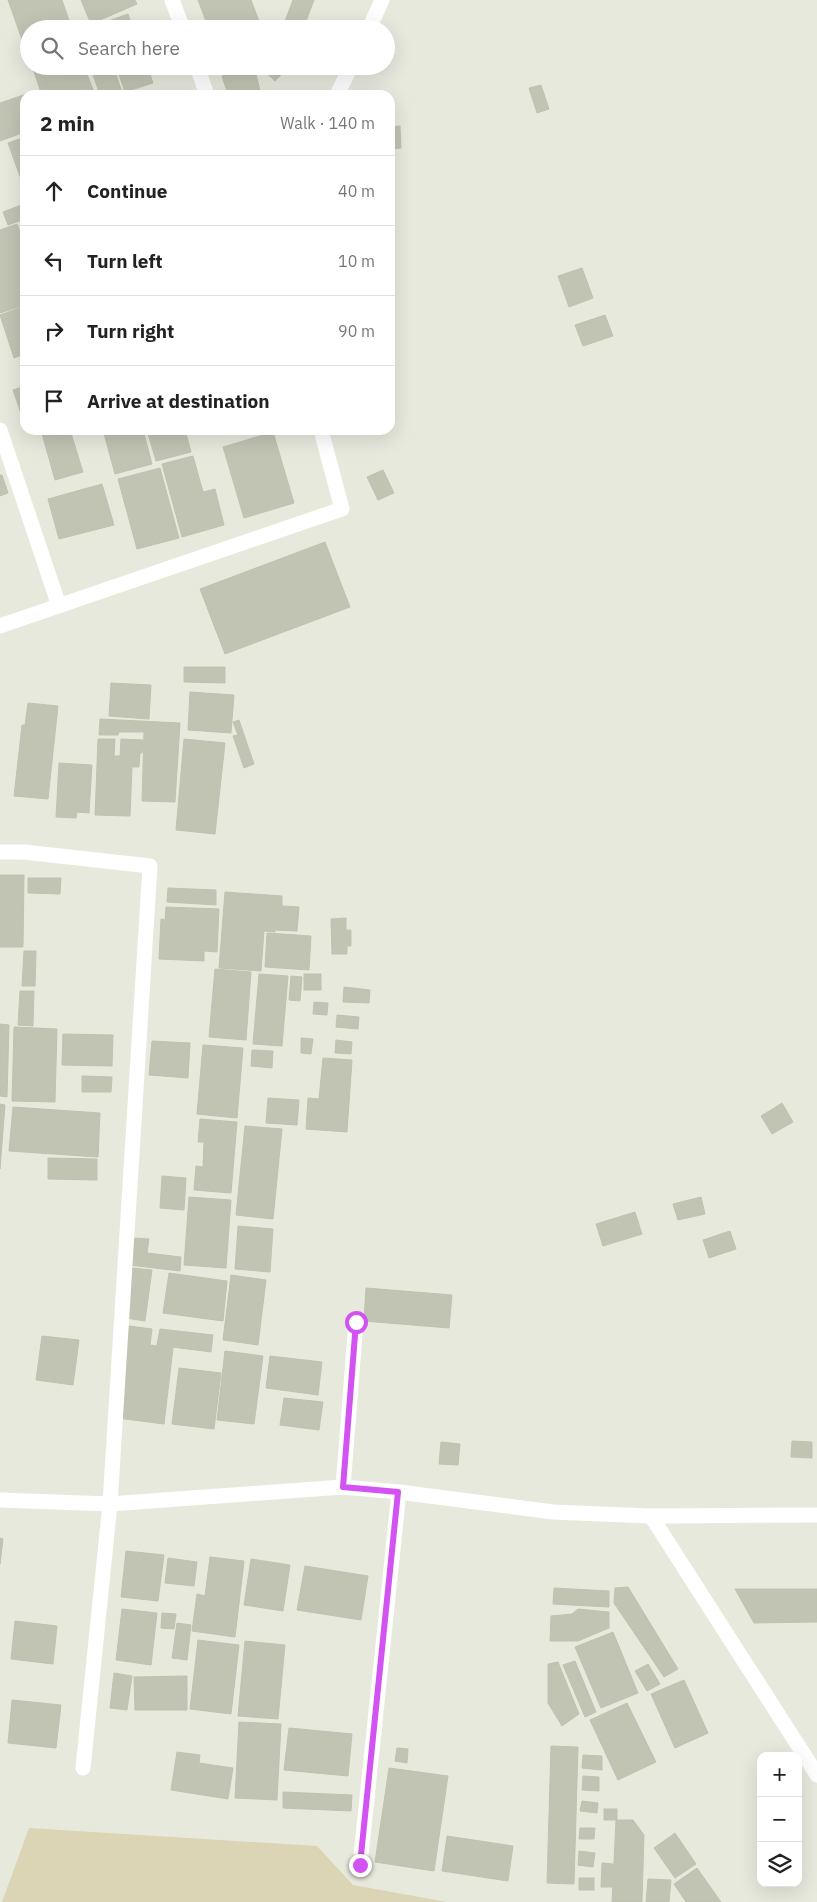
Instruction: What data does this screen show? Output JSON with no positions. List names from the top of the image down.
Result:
{
  "page": {
    "search": "Search here",
    "heading": ["2 min", "Walk · 140 m"],
    "list": [
      ["Continue", "40 m"],
      ["Turn left", "10 m"],
      ["Turn right", "90 m"],
      "Arrive at destination"
    ],
    "map_buttons": ["+", "−"]
  }
}
